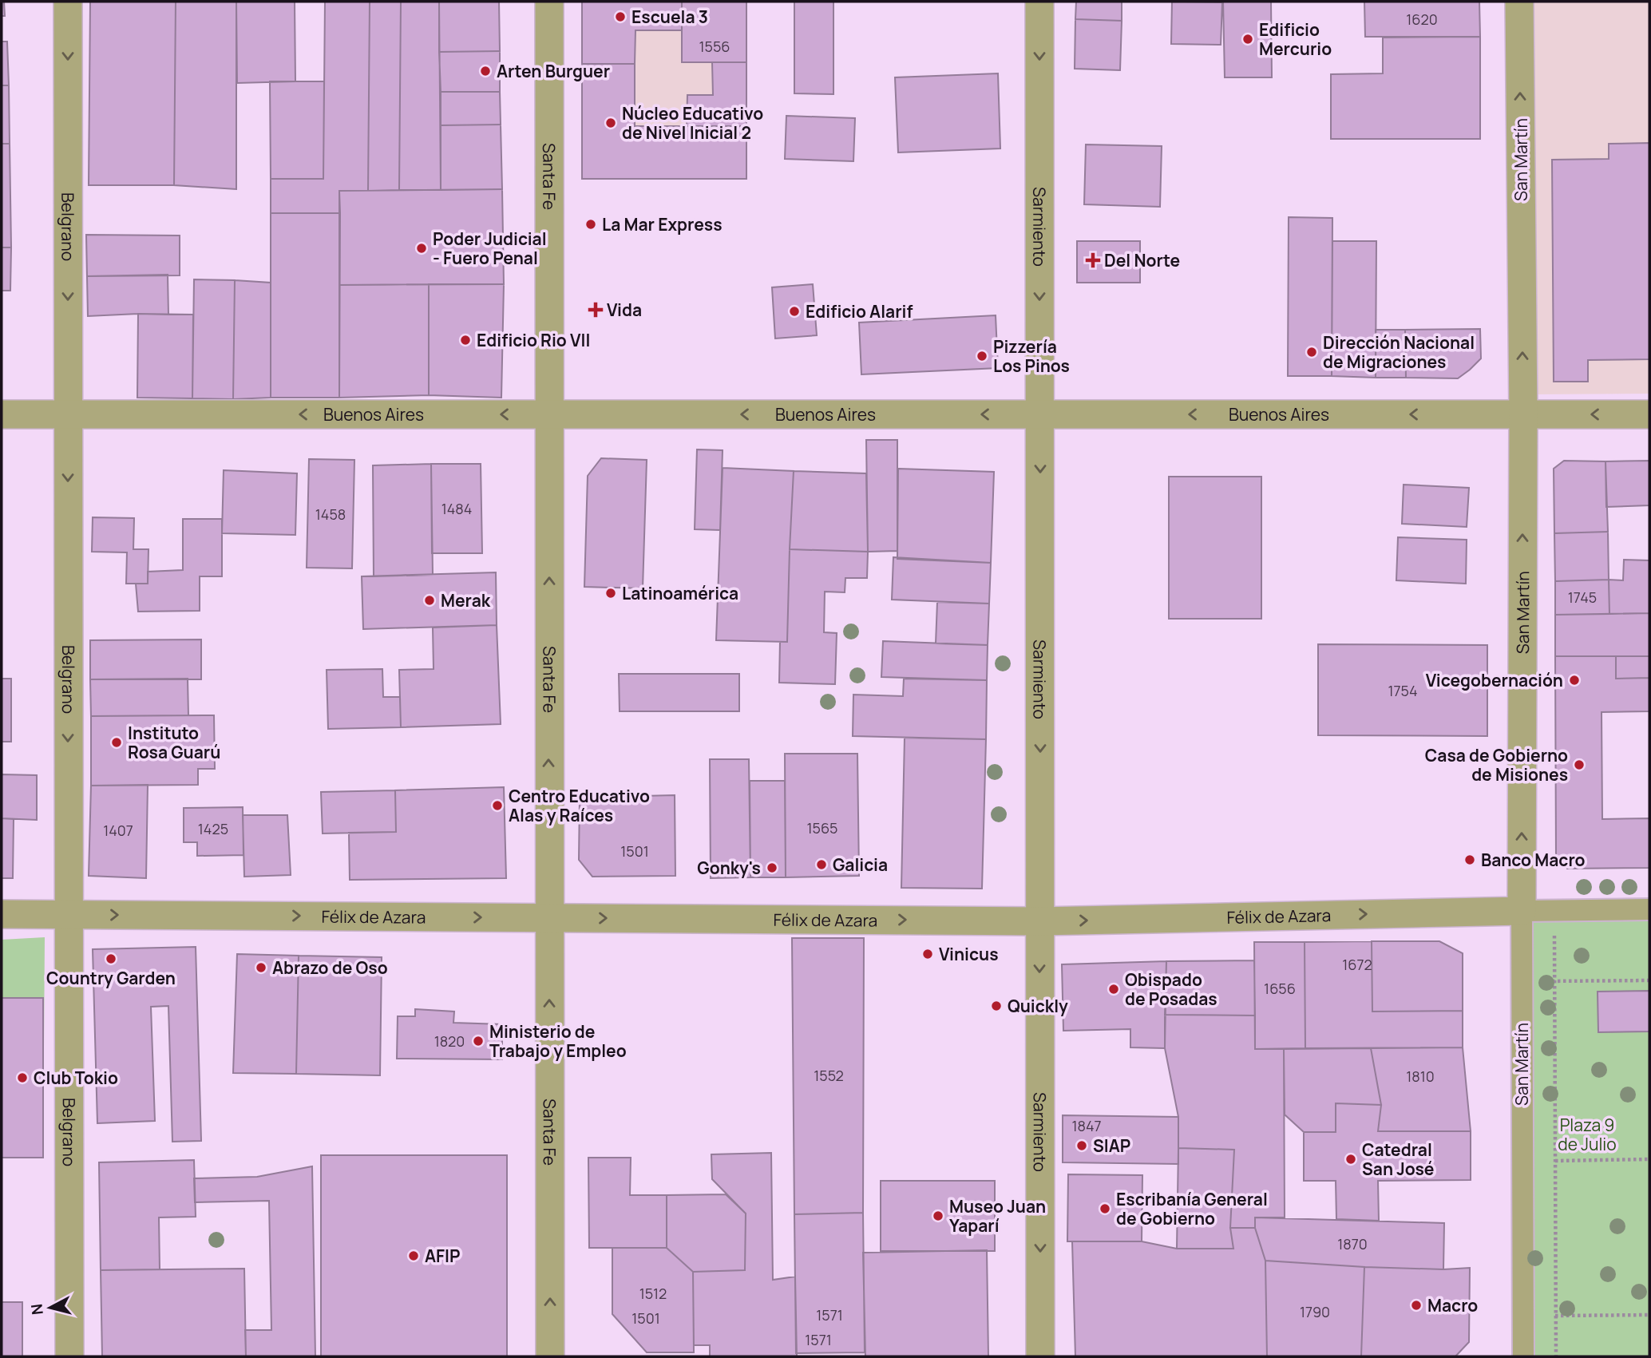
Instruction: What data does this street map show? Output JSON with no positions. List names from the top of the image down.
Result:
{
  "streets": {
    "street": [
      "San Martín",
      "Santa Fe",
      "Belgrano",
      "Sarmiento",
      "Buenos Aires",
      "Félix de Azara"
    ]
  },
  "crossings": [
    ["San Martín", "Buenos Aires"],
    ["San Martín", "Félix de Azara"],
    ["Santa Fe", "Buenos Aires"],
    ["Santa Fe", "Félix de Azara"],
    ["Belgrano", "Buenos Aires"],
    ["Belgrano", "Félix de Azara"],
    ["Sarmiento", "Buenos Aires"],
    ["Sarmiento", "Félix de Azara"]
  ],
  "one_way": [
    "San Martín",
    "Santa Fe",
    "Belgrano",
    "Sarmiento",
    "Buenos Aires",
    "Félix de Azara"
  ],
  "parks": ["Plaza 9 de Julio"],
  "places": {
    "other": [
      "Escuela 3",
      "Edificio Mercurio",
      "Arten Burguer",
      "Núcleo Educativo de Nivel Inicial 2",
      "La Mar Express",
      "Poder Judicial - Fuero Penal",
      "Edificio Alarif",
      "Edificio Rio VII",
      "Dirección Nacional de Migraciones",
      "Pizzería Los Pinos",
      "Latinoamérica",
      "Merak",
      "Vicegobernación",
      "Instituto Rosa Guarú",
      "Casa de Gobierno de Misiones",
      "Centro Educativo Alas y Raíces",
      "Banco Macro",
      "Galicia",
      "Gonky's",
      "Vinicus",
      "Country Garden",
      "Abrazo de Oso",
      "Obispado de Posadas",
      "Quickly",
      "Ministerio de Trabajo y Empleo",
      "Club Tokio",
      "SIAP",
      "Catedral San José",
      "Escribanía General de Gobierno",
      "Museo Juan Yaparí",
      "AFIP",
      "Macro"
    ],
    "health": ["Del Norte", "Vida"]
  },
  "house_numbers": [
    "1620",
    "1556",
    "1484",
    "1458",
    "1745",
    "1754",
    "1565",
    "1425",
    "1407",
    "1501",
    "1672",
    "1656",
    "1820",
    "1552",
    "1810",
    "1847",
    "1870",
    "1512",
    "1790",
    "1571",
    "1501",
    "1571"
  ],
  "north": "left"
}
